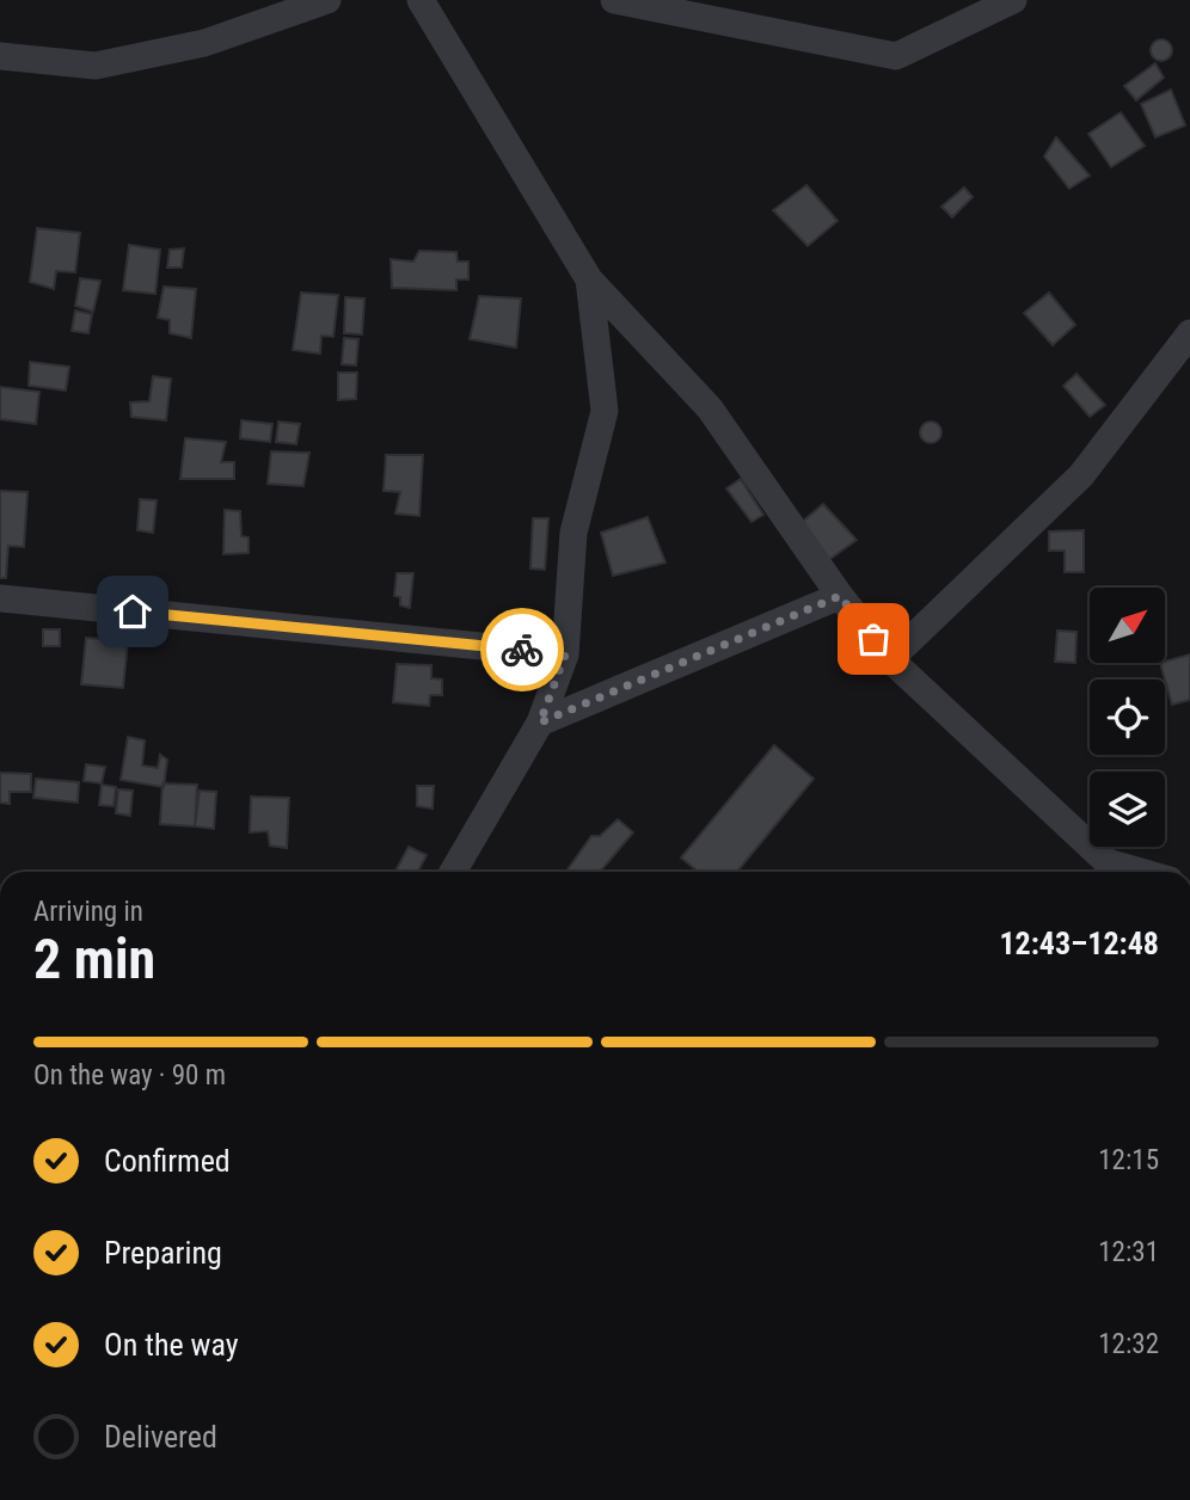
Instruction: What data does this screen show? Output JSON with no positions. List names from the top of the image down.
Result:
{
  "north": "top right",
  "page": {
    "heading": ["2 min", "Arriving in", "12:43–12:48"],
    "bar": "On the way · 90 m",
    "list": [
      ["Confirmed", "12:15"],
      ["Preparing", "12:31"],
      ["On the way", "12:32"],
      "Delivered"
    ]
  }
}
